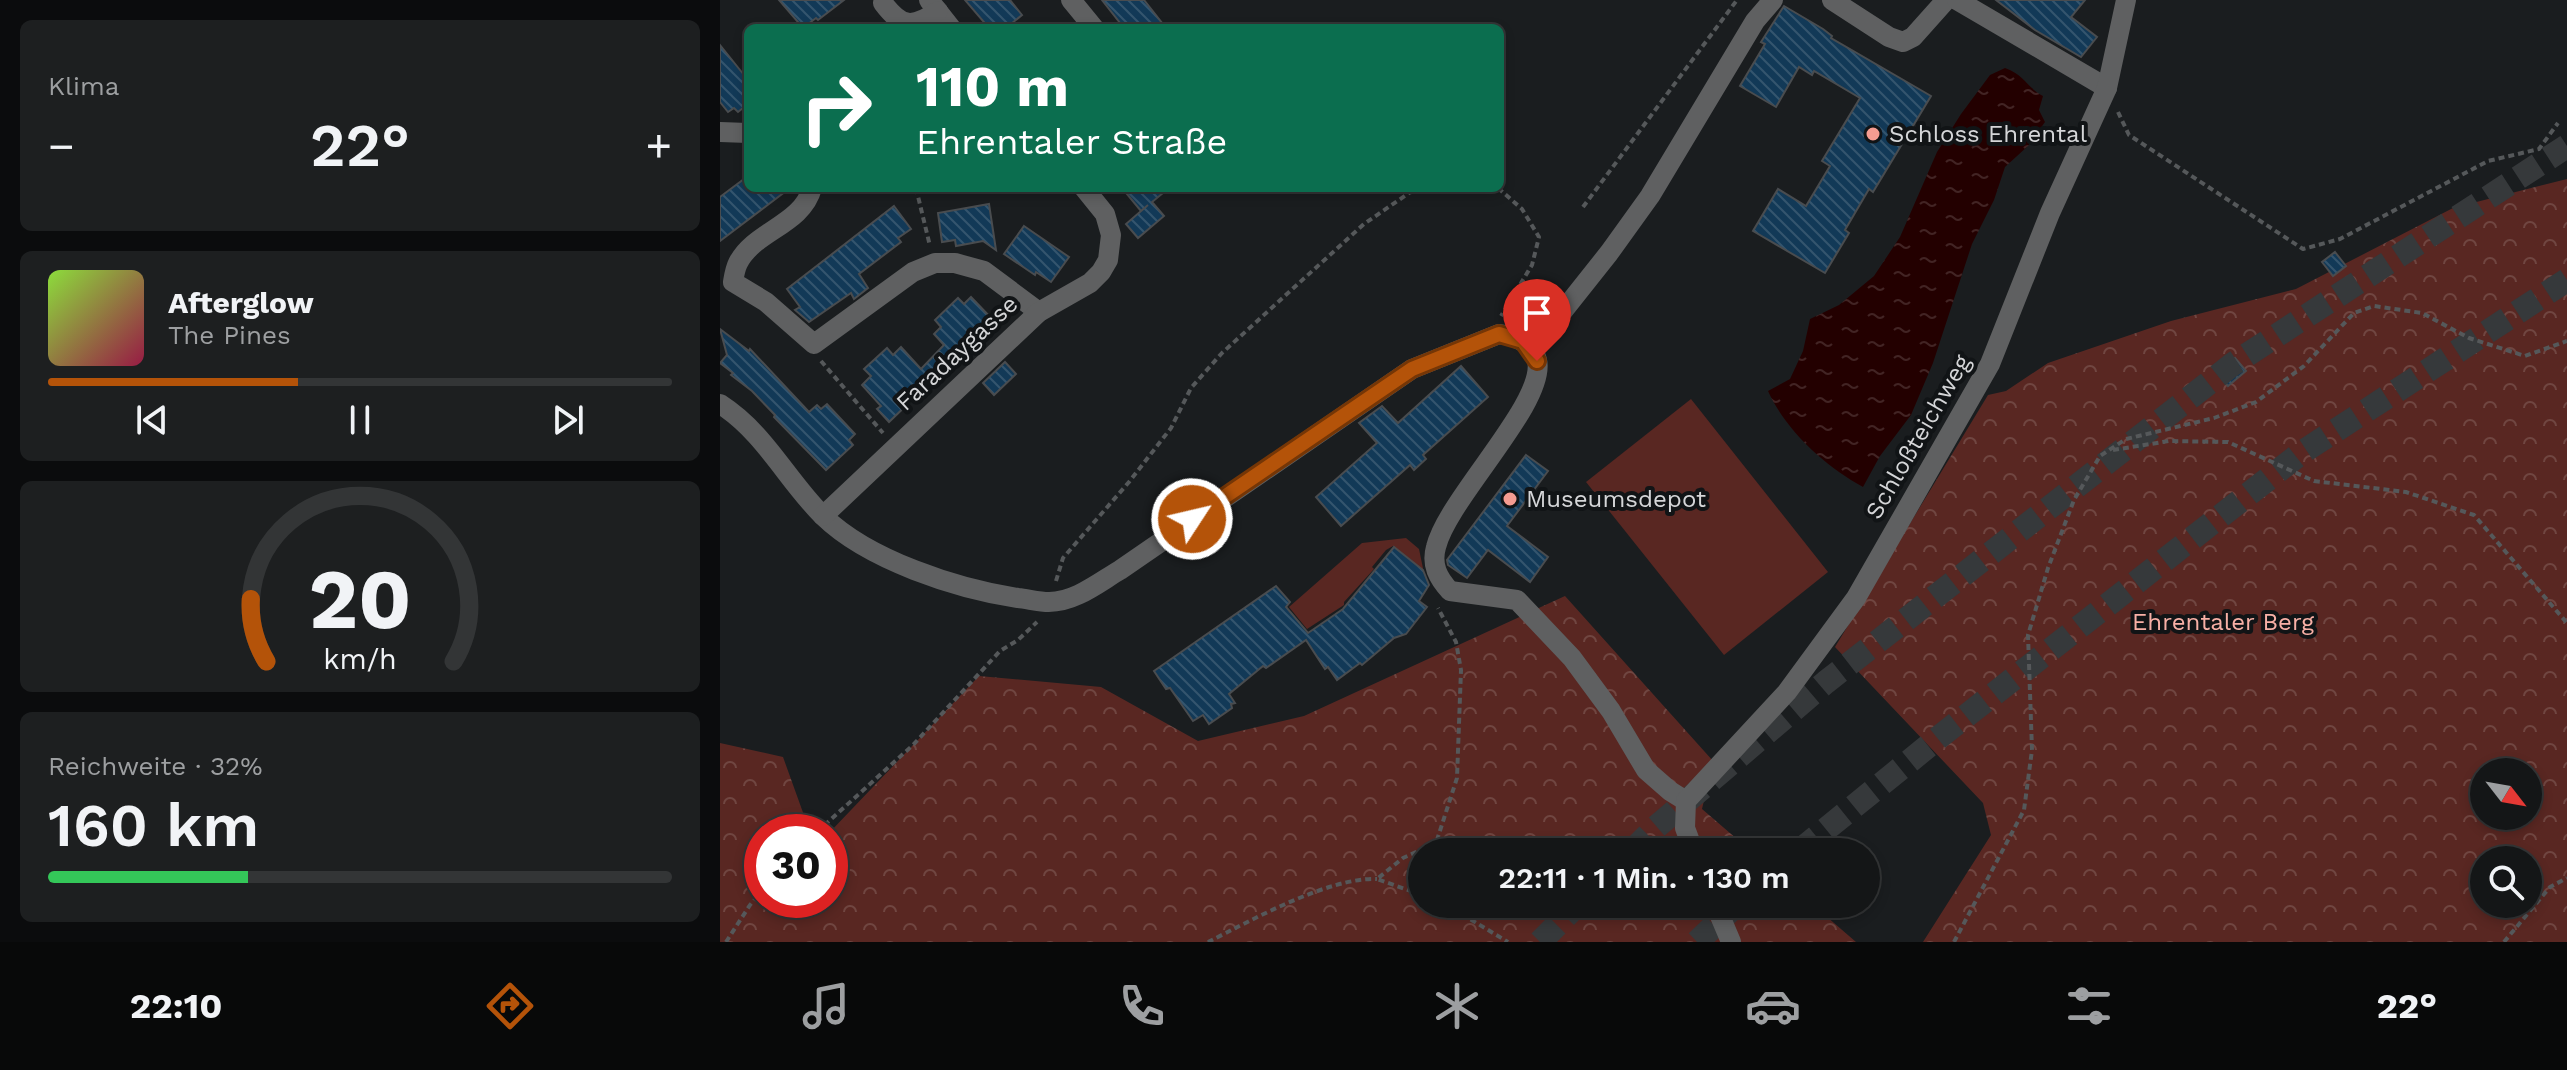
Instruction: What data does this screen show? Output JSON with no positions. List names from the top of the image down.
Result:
{
  "streets": {
    "street": ["Faradaygasse", "Schloßteichweg"]
  },
  "parks": ["Ehrentaler Berg"],
  "places": ["Schloss Ehrental", "Museumsdepot"],
  "north": "bottom right",
  "page": {
    "tile": [
      "Klima",
      ["Reichweite · 32%", "160 km"]
    ],
    "turn": ["110 m", "Ehrentaler Straße"],
    "heat": ["−", "22°", "+"],
    "song": ["Afterglow", "The Pines"],
    "limit": "30",
    "trip": "22:11 · 1 Min. · 130 m",
    "tabs": ["22:10", "22°"],
    "gauge": ["20", "km/h"]
  }
}
